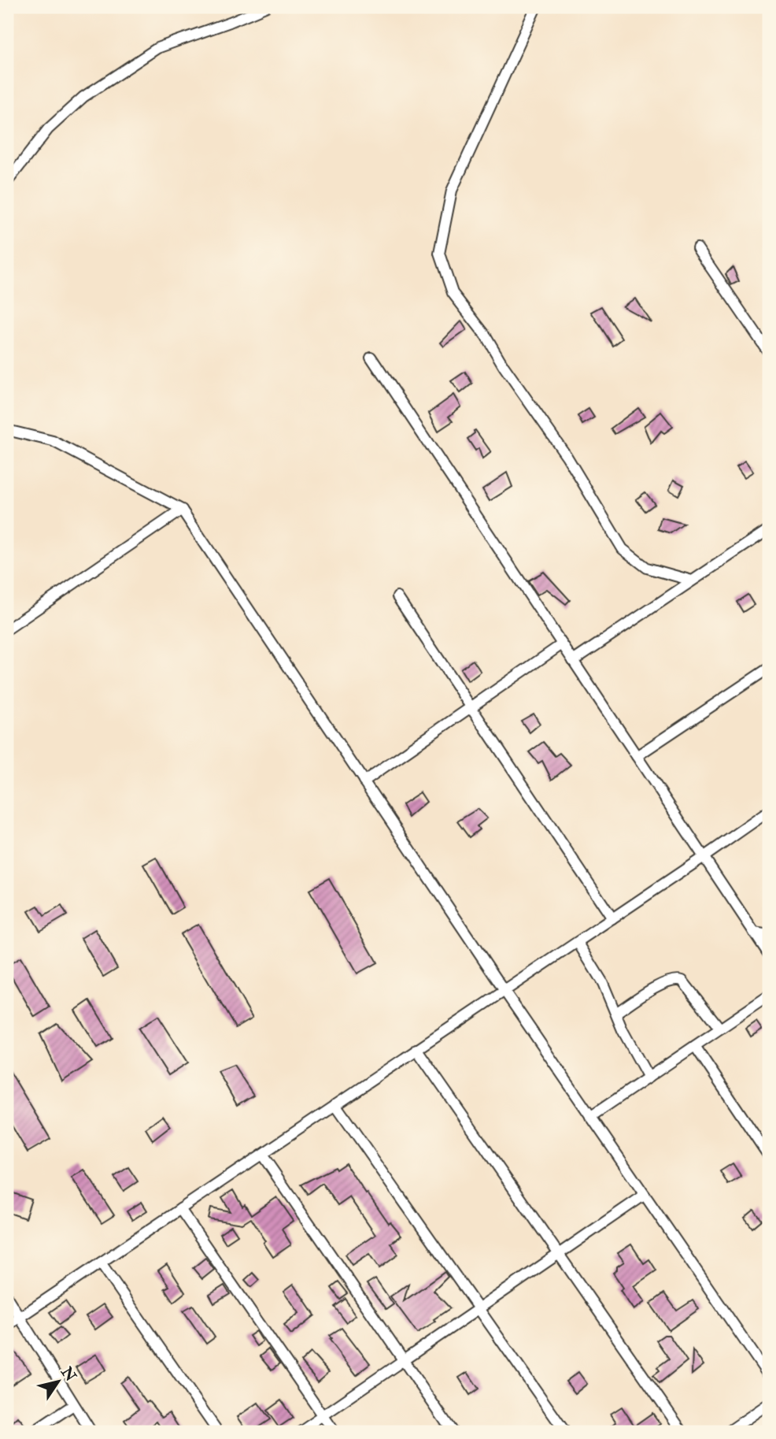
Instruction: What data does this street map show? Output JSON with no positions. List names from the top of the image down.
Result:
{
  "north": "top right"
}
